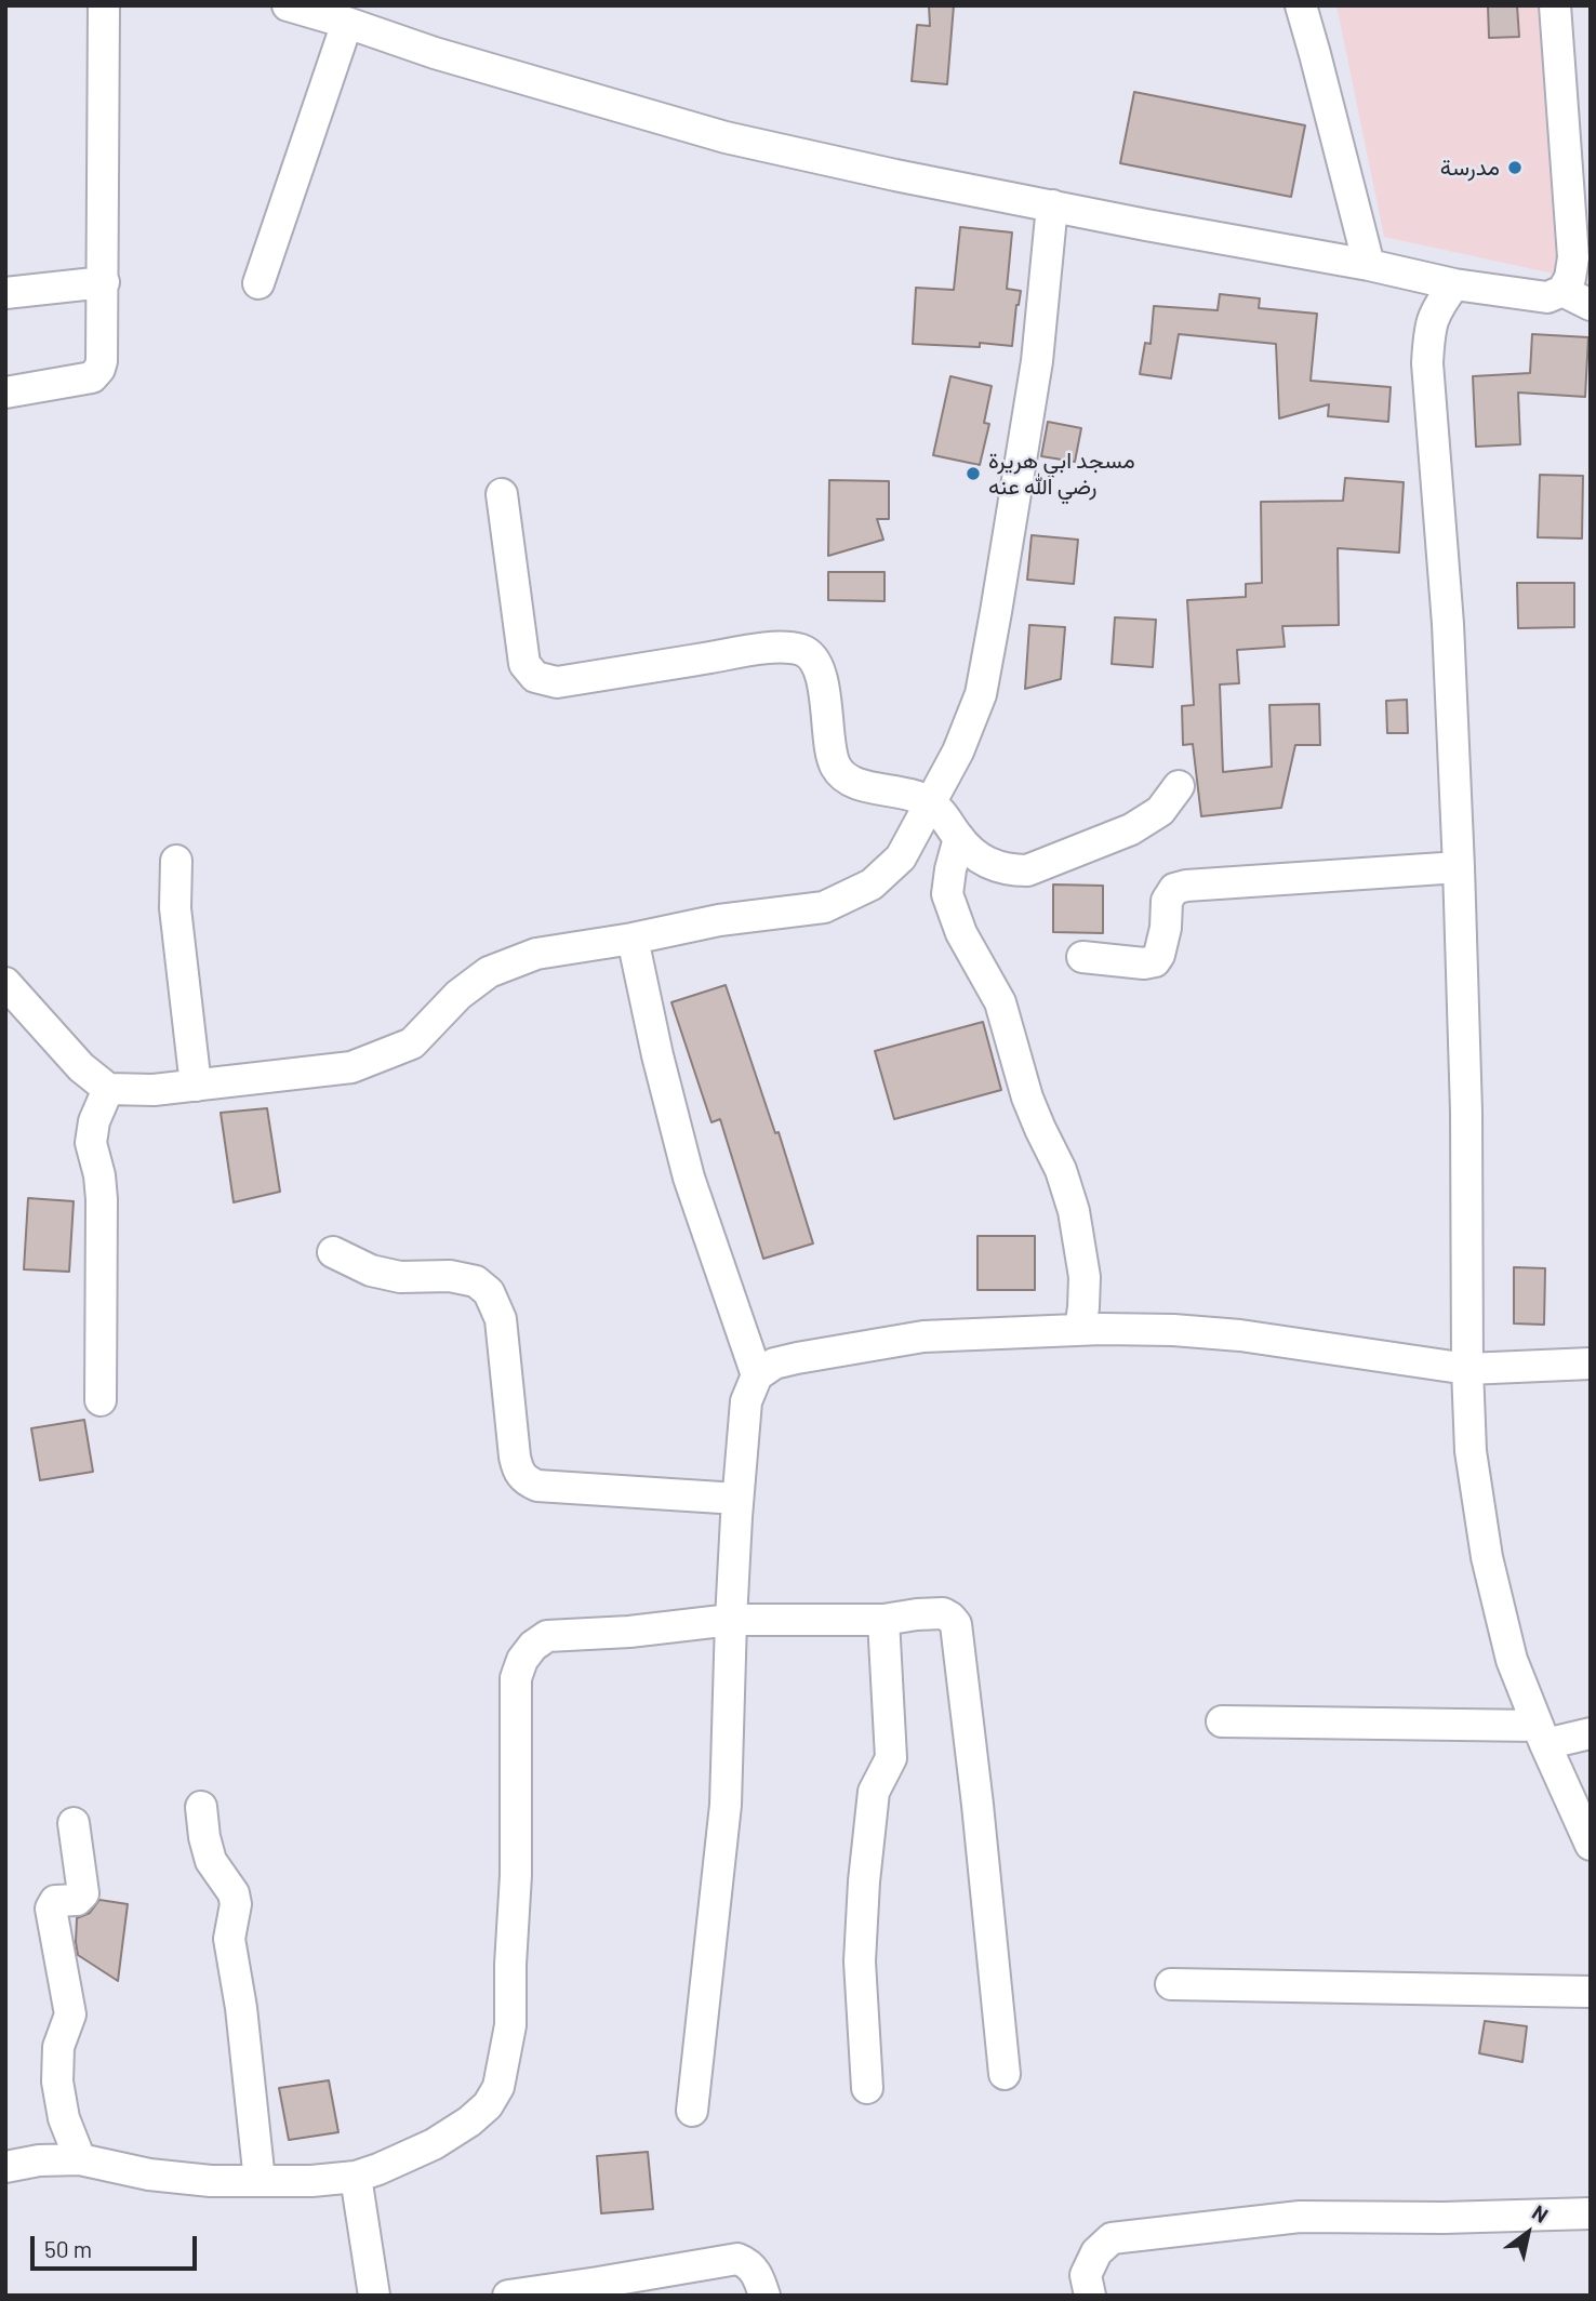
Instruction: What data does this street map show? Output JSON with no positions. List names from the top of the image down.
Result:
{
  "places": ["مدرسة", "مسجد ابي هريرة رضي الله عنه"],
  "scale_bar": "50 m",
  "north": "top right"
}
